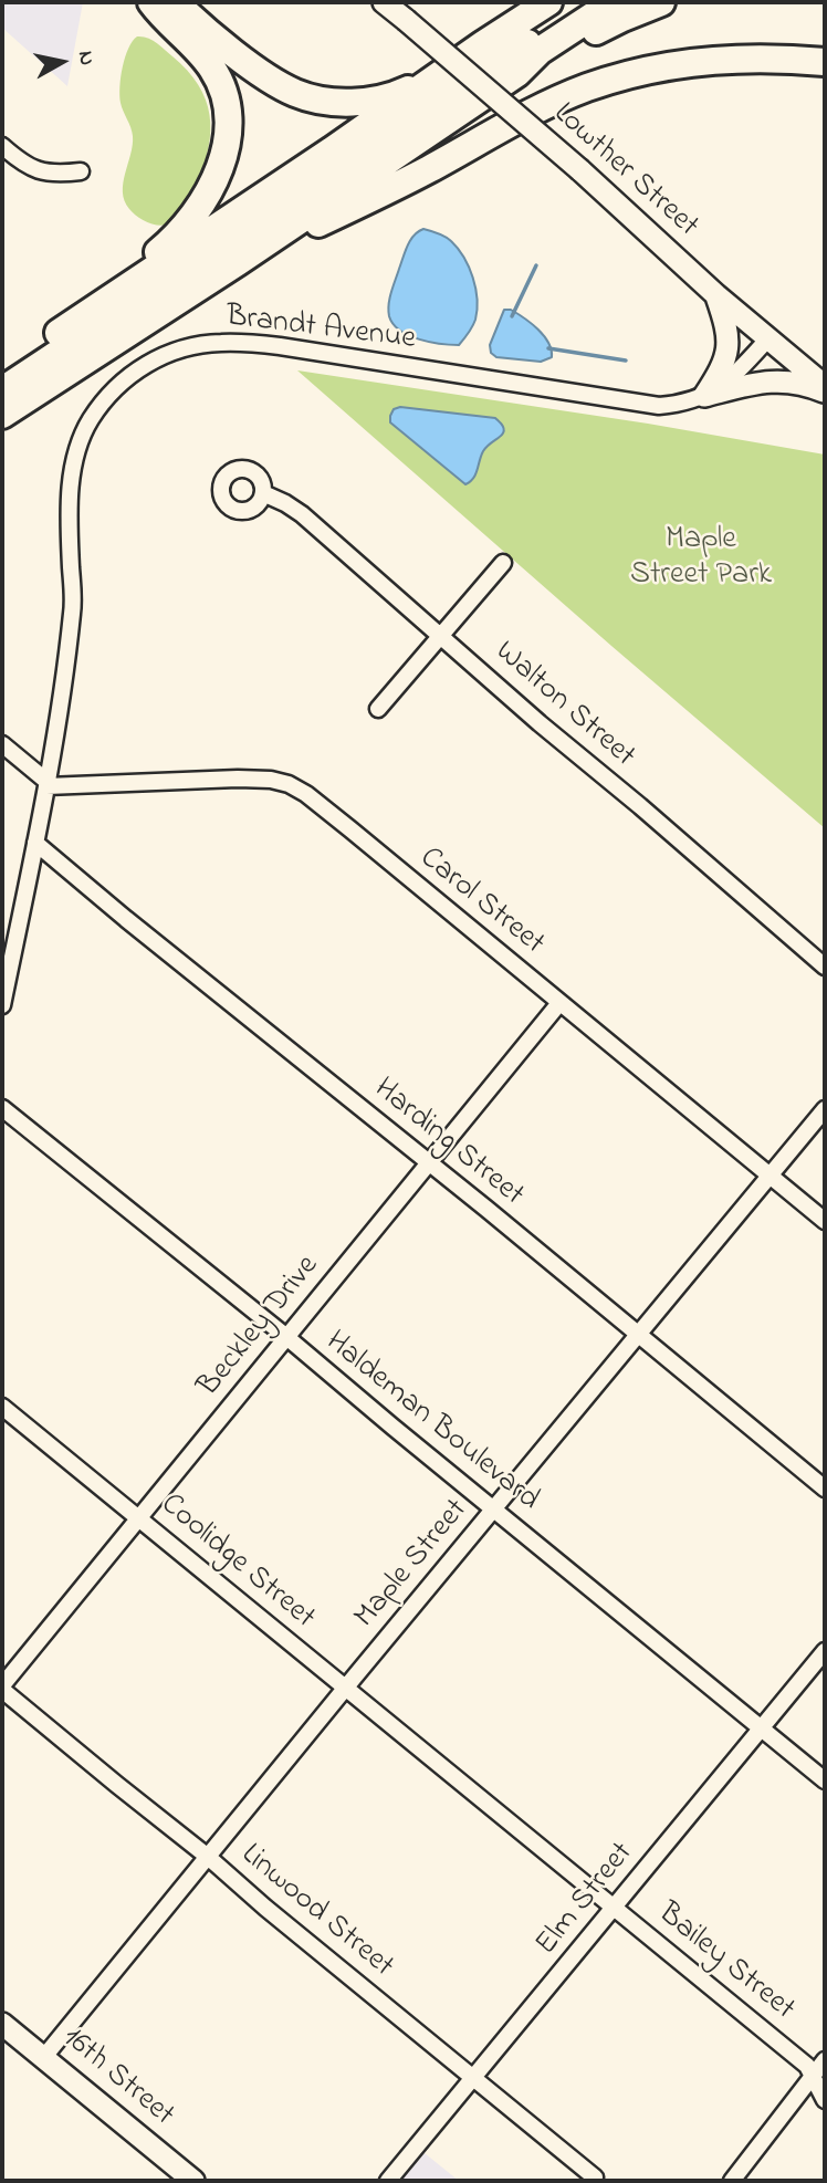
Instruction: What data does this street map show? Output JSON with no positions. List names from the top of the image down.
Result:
{
  "streets": {
    "main road": ["Lowther Street", "16th Street"],
    "street": [
      "Brandt Avenue",
      "Walton Street",
      "Carol Street",
      "Harding Street",
      "Beckley Drive",
      "Haldeman Boulevard",
      "Coolidge Street",
      "Maple Street",
      "Elm Street",
      "Linwood Street",
      "Bailey Street"
    ]
  },
  "crossings": [
    ["Lowther Street", "Brandt Avenue"],
    ["Brandt Avenue", "Carol Street"],
    ["Brandt Avenue", "Harding Street"],
    ["Carol Street", "Beckley Drive"],
    ["Carol Street", "Maple Street"],
    ["Harding Street", "Beckley Drive"],
    ["Harding Street", "Maple Street"],
    ["Beckley Drive", "Haldeman Boulevard"],
    ["Beckley Drive", "Coolidge Street"],
    ["Beckley Drive", "Linwood Street"],
    ["Haldeman Boulevard", "Maple Street"],
    ["Haldeman Boulevard", "Elm Street"],
    ["Coolidge Street", "Maple Street"],
    ["Coolidge Street", "Elm Street"],
    ["Coolidge Street", "Bailey Street"],
    ["Maple Street", "Linwood Street"],
    ["Maple Street", "16th Street"],
    ["Elm Street", "Linwood Street"],
    ["Elm Street", "Bailey Street"]
  ],
  "parks": ["Maple Street Park"],
  "north": "right"
}
